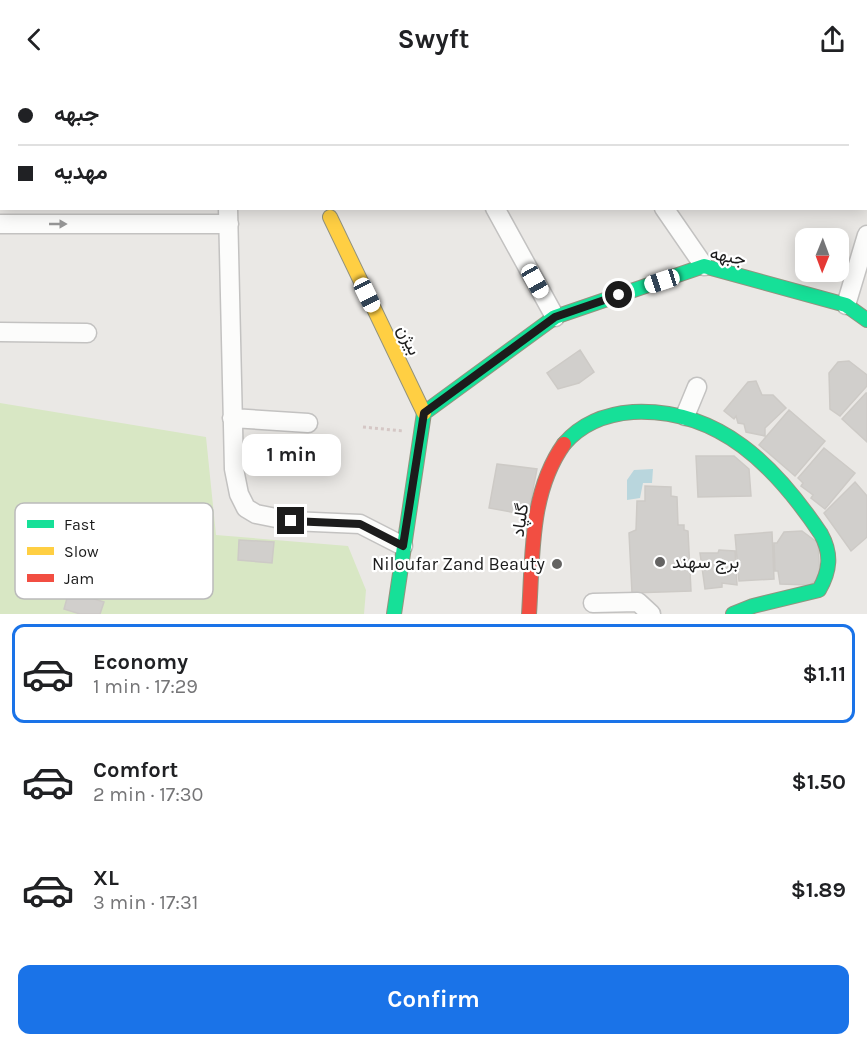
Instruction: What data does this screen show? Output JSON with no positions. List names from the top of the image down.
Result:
{
  "streets": {
    "street": ["جبهه", "بیژن", "گلپاد"]
  },
  "crossings": [
    ["جبهه", "بیژن"]
  ],
  "places": ["برج سهند", "Niloufar Zand Beauty"],
  "legend": ["Fast", "Slow", "Jam"],
  "north": "bottom",
  "page": {
    "header": "Swyft",
    "banner": ["جبهه", "مهدیه"],
    "bubble": "1 min",
    "list": [
      {
        "name": "Economy",
        "note": "1 min · 17:29",
        "value": "$1.11"
      },
      {
        "name": "Comfort",
        "note": "2 min · 17:30",
        "value": "$1.50"
      },
      {
        "name": "XL",
        "note": "3 min · 17:31",
        "value": "$1.89"
      }
    ],
    "buttons": "Confirm"
  }
}
